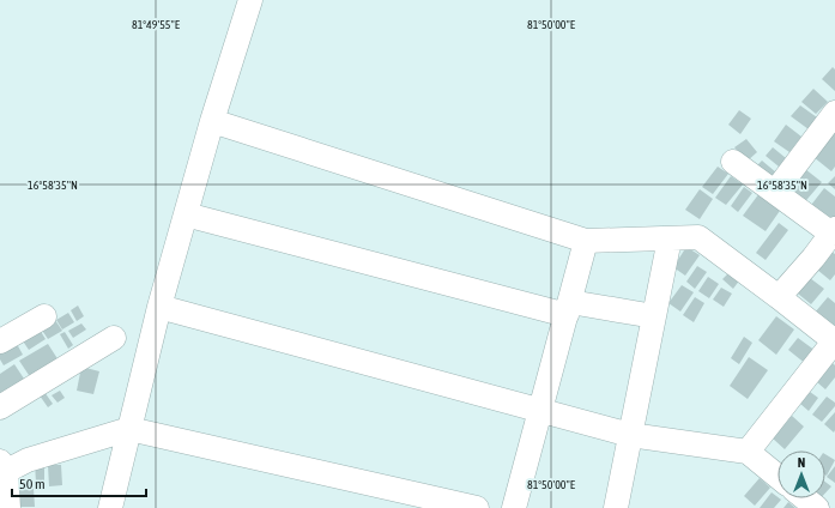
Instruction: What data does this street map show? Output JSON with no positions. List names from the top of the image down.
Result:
{
  "scale_bar": "50 m",
  "north": "top",
  "coordinates": ["81°49'55\"E", "81°50'00\"E", "16°58'35\"N"]
}
